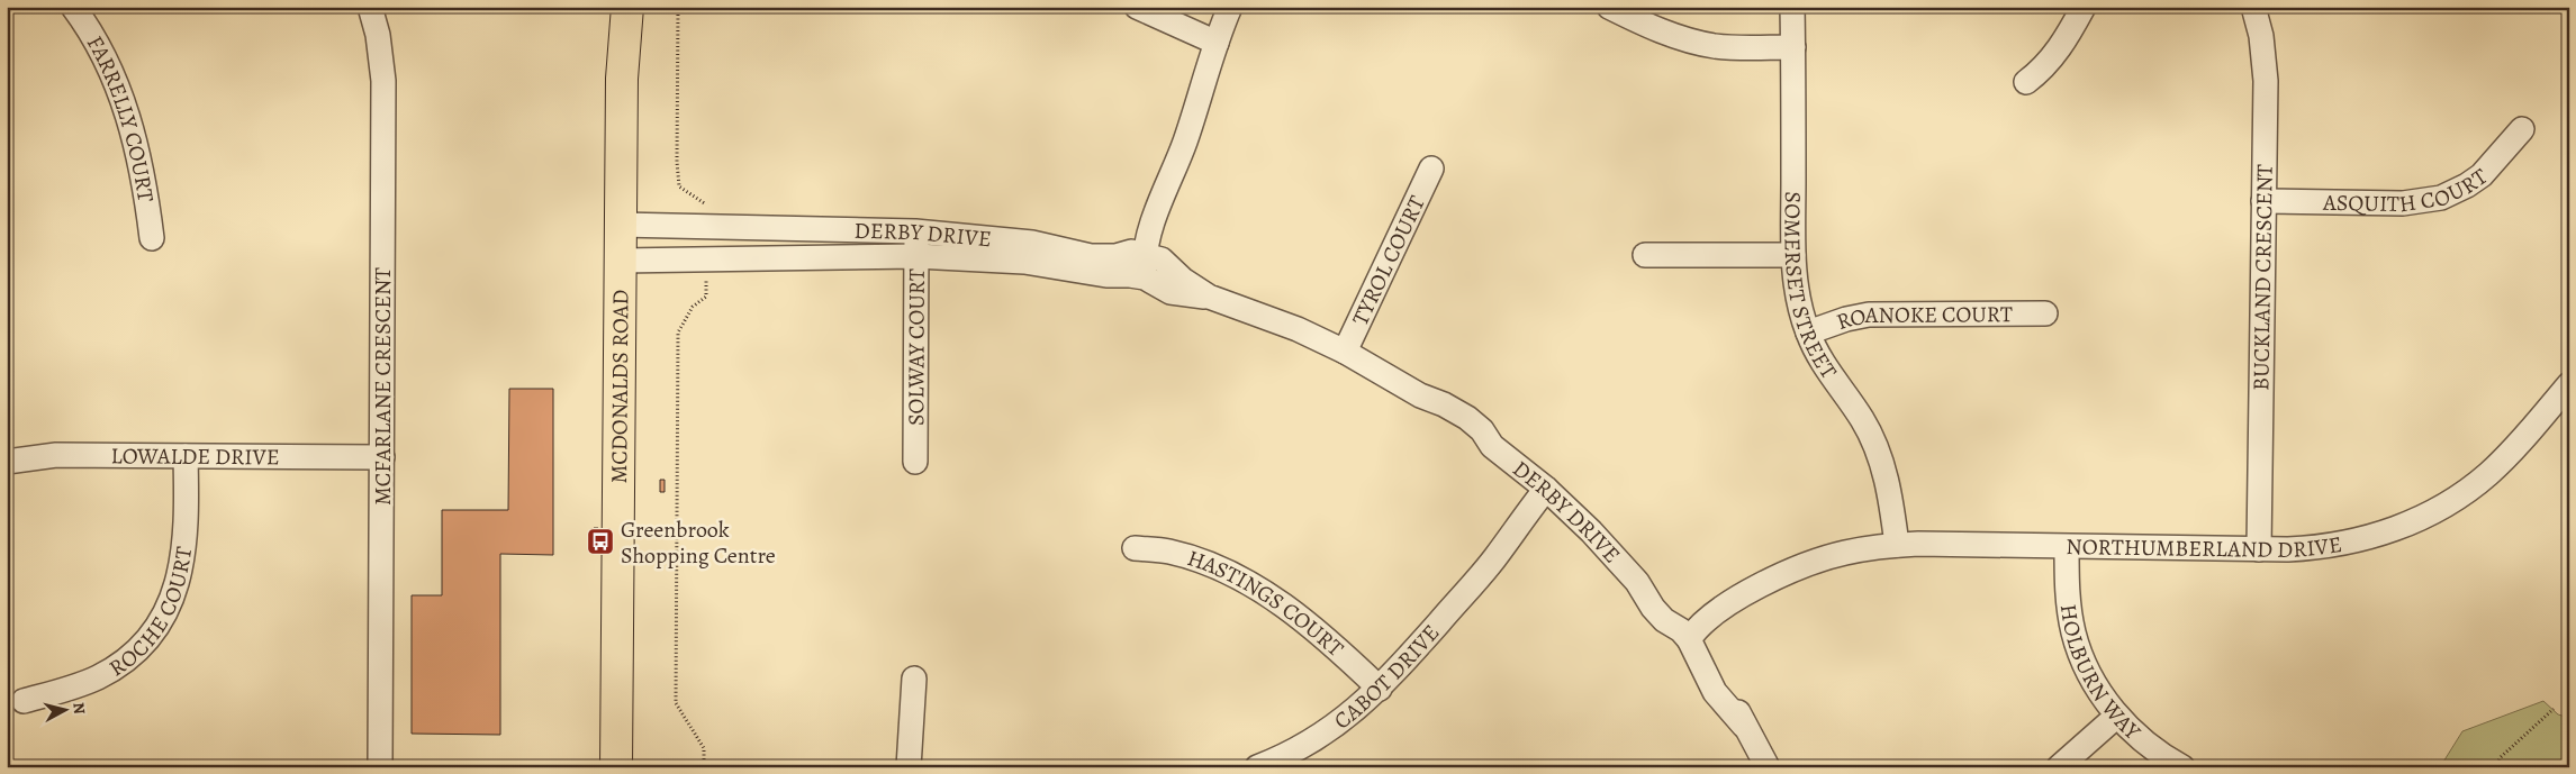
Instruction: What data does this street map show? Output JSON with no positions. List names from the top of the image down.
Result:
{
  "streets": {
    "main road": ["MCDONALDS ROAD"],
    "street": [
      "FARRELLY COURT",
      "ASQUITH COURT",
      "DERBY DRIVE",
      "TYROL COURT",
      "BUCKLAND CRESCENT",
      "SOMERSET STREET",
      "ROANOKE COURT",
      "SOLWAY COURT",
      "MCFARLANE CRESCENT",
      "LOWALDE DRIVE",
      "NORTHUMBERLAND DRIVE",
      "ROCHE COURT",
      "HASTINGS COURT",
      "HOLBURN WAY",
      "CABOT DRIVE"
    ]
  },
  "crossings": [
    ["ASQUITH COURT", "BUCKLAND CRESCENT"],
    ["DERBY DRIVE", "TYROL COURT"],
    ["DERBY DRIVE", "SOLWAY COURT"],
    ["DERBY DRIVE", "MCDONALDS ROAD"],
    ["DERBY DRIVE", "NORTHUMBERLAND DRIVE"],
    ["DERBY DRIVE", "CABOT DRIVE"],
    ["BUCKLAND CRESCENT", "NORTHUMBERLAND DRIVE"],
    ["SOMERSET STREET", "ROANOKE COURT"],
    ["SOMERSET STREET", "NORTHUMBERLAND DRIVE"],
    ["MCFARLANE CRESCENT", "LOWALDE DRIVE"],
    ["LOWALDE DRIVE", "ROCHE COURT"],
    ["NORTHUMBERLAND DRIVE", "HOLBURN WAY"],
    ["HASTINGS COURT", "CABOT DRIVE"]
  ],
  "places": {
    "bus stop": ["Greenbrook Shopping Centre"]
  },
  "north": "right"
}
